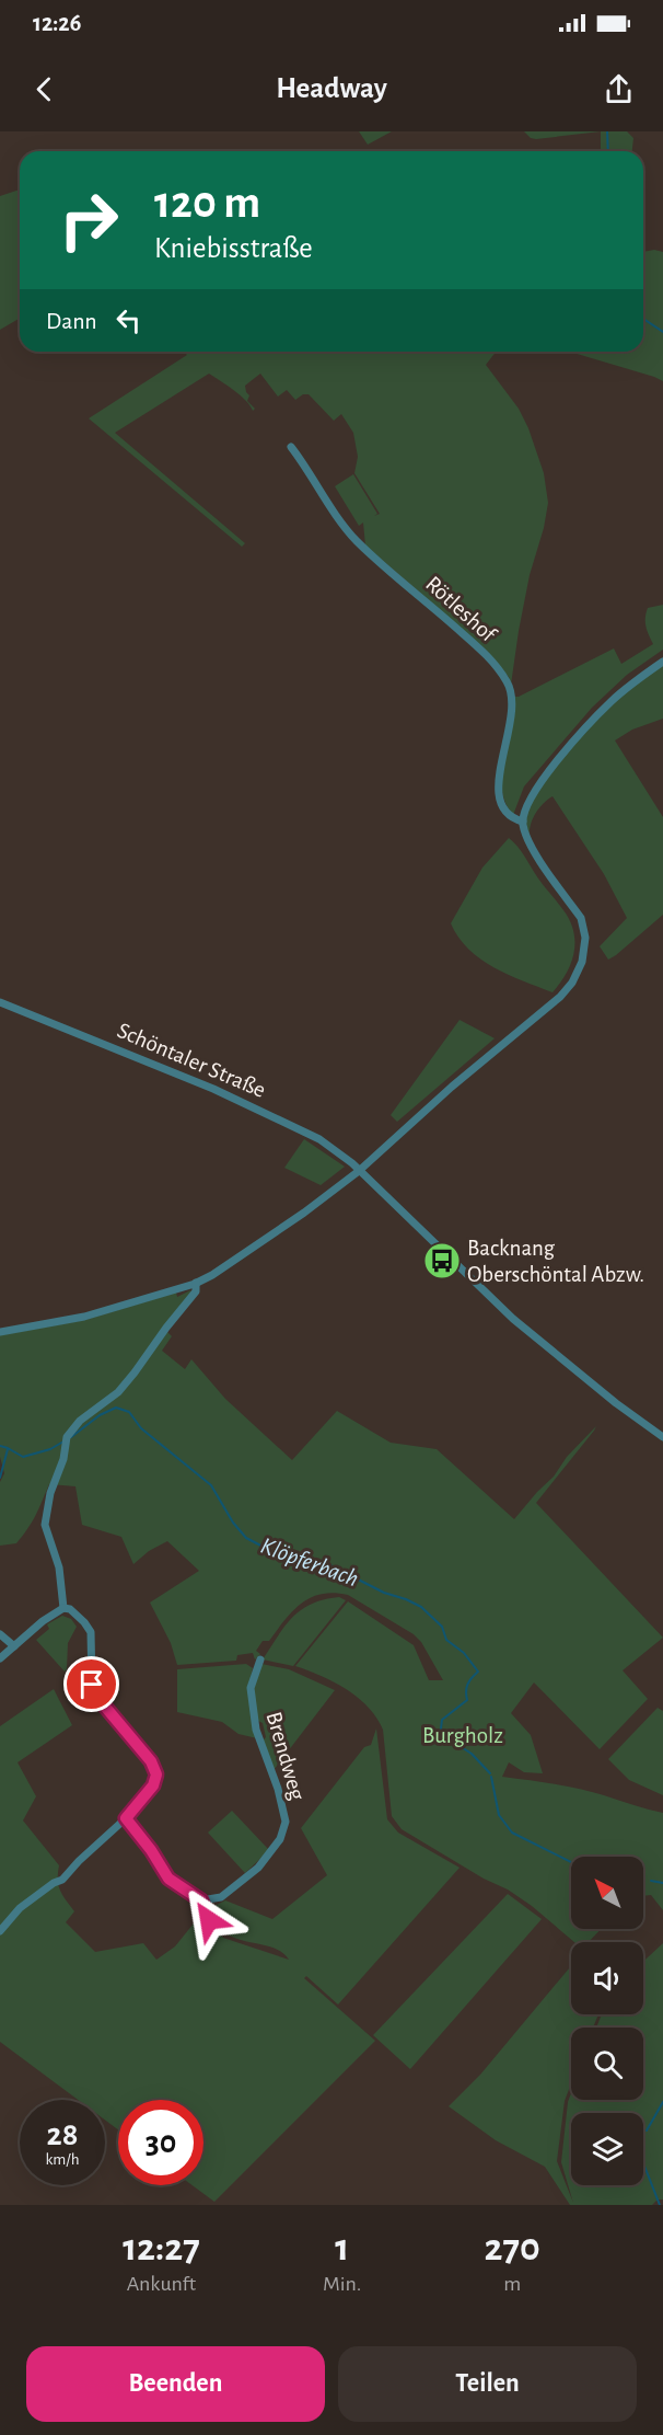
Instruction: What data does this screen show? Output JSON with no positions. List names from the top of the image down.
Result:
{
  "streets": {
    "street": ["Rötleshof", "Schöntaler Straße", "Brendweg"]
  },
  "water": ["Klöpferbach"],
  "parks": ["Burgholz"],
  "places": {
    "bus stop": ["Backnang Oberschöntal Abzw."]
  },
  "north": "top left",
  "page": {
    "status": "12:26",
    "header": "Headway",
    "turn": ["120 m", "Kniebisstraße"],
    "then": "Dann",
    "speed": "28 km/h",
    "limit": "30",
    "eta": [
      "12:27",
      "Ankunft",
      "1",
      "Min.",
      "270",
      "m"
    ],
    "buttons": ["Beenden", "Teilen"]
  }
}
